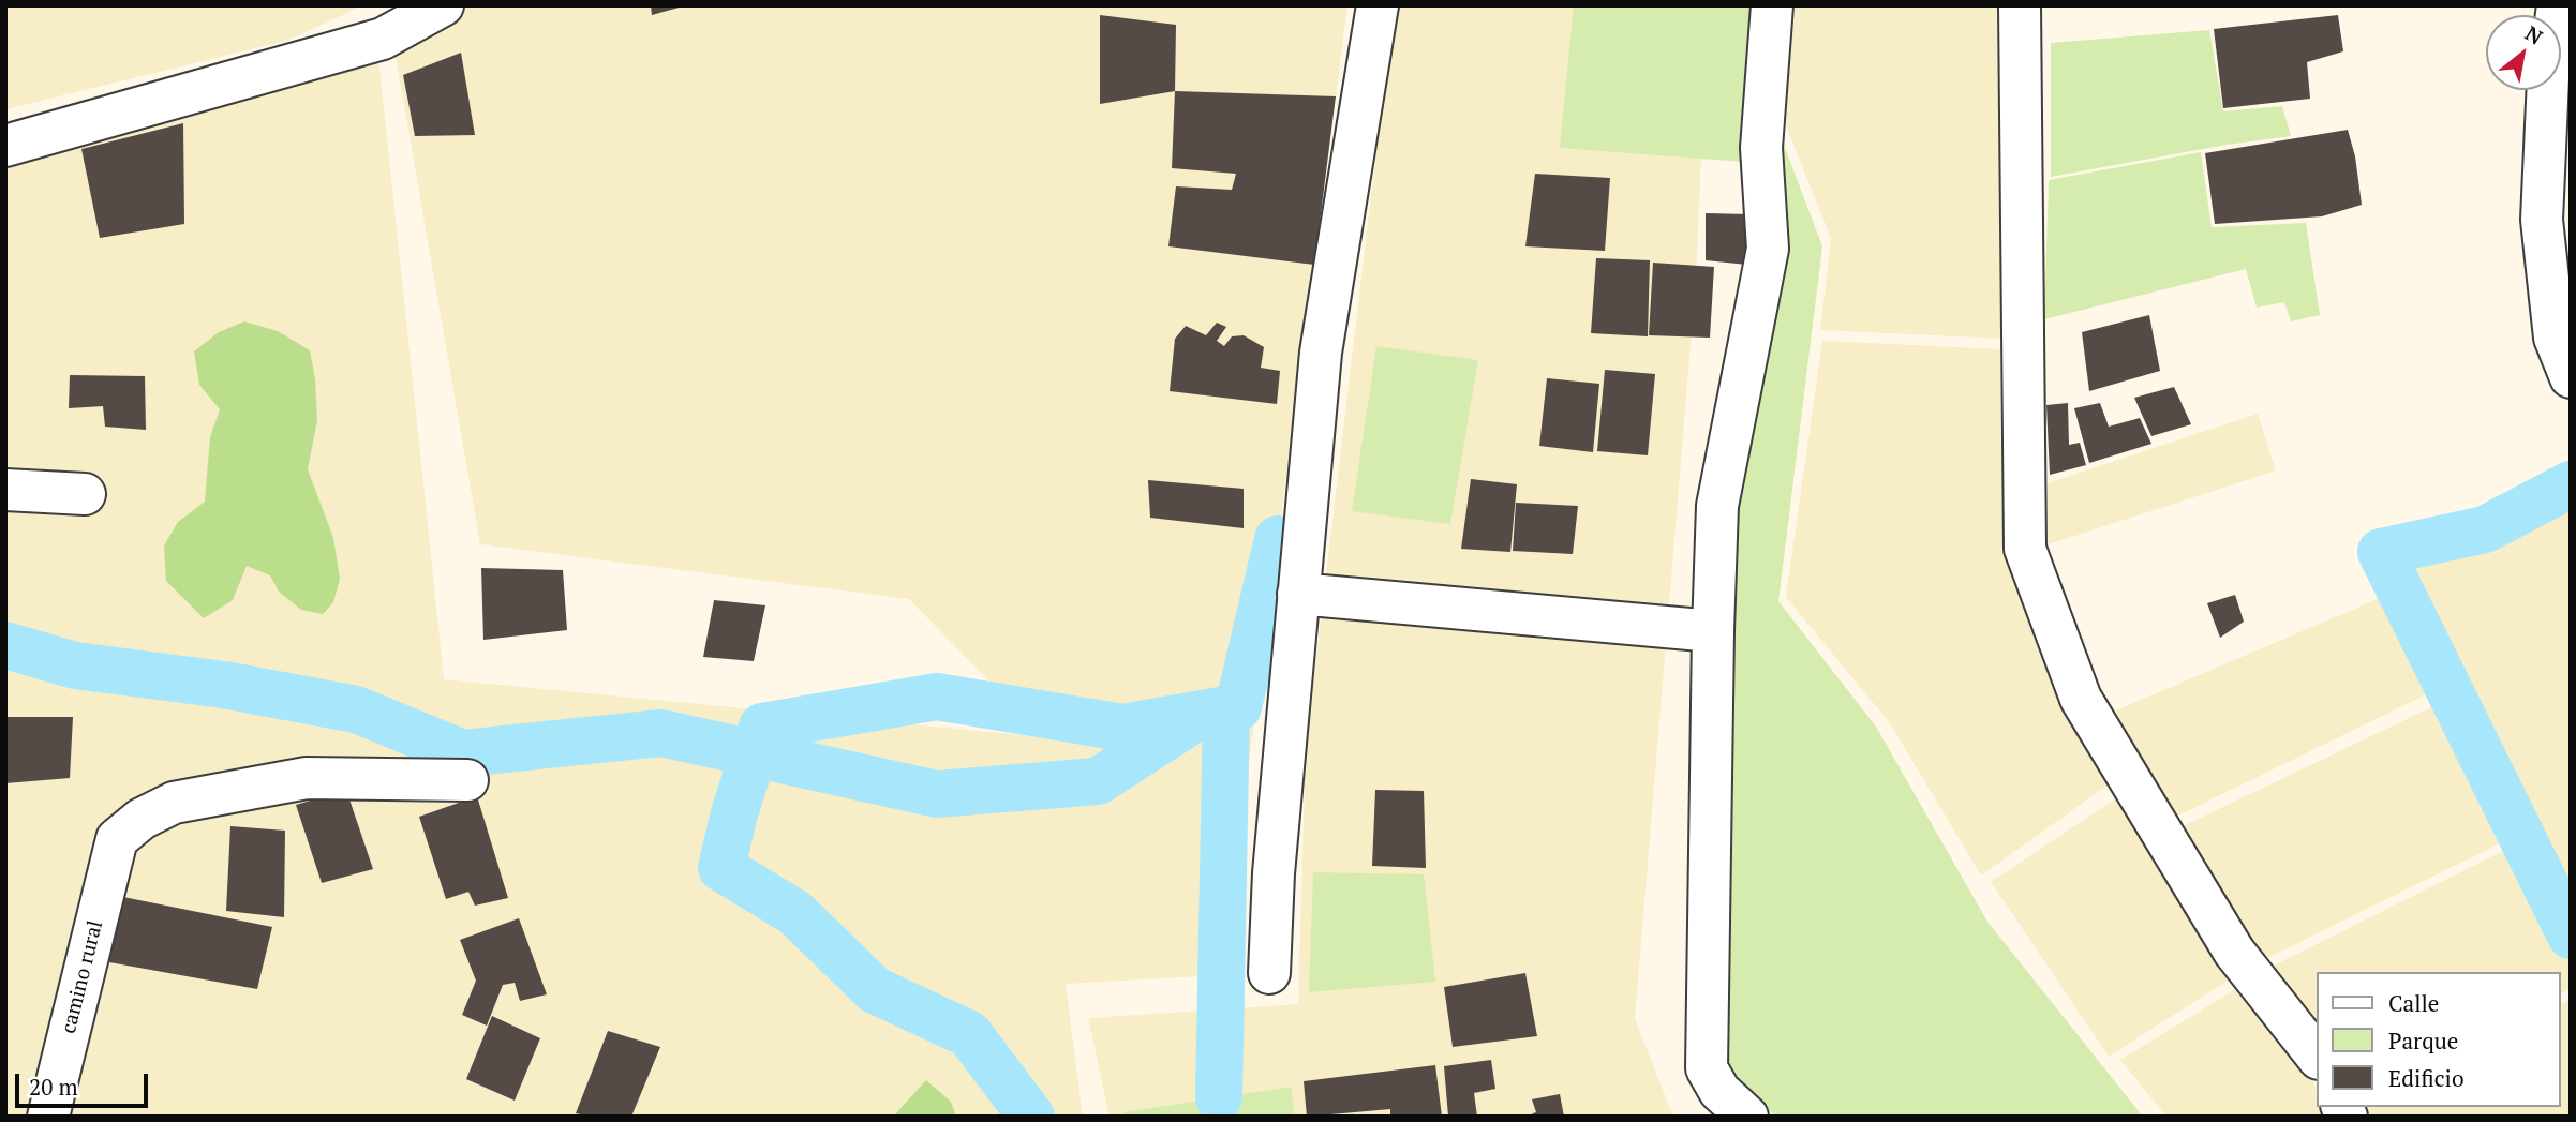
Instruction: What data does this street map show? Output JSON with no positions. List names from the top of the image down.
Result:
{
  "streets": {
    "street": ["camino rural"]
  },
  "legend": ["Calle", "Parque", "Edificio"],
  "scale_bar": "20 m",
  "north": "top right"
}
